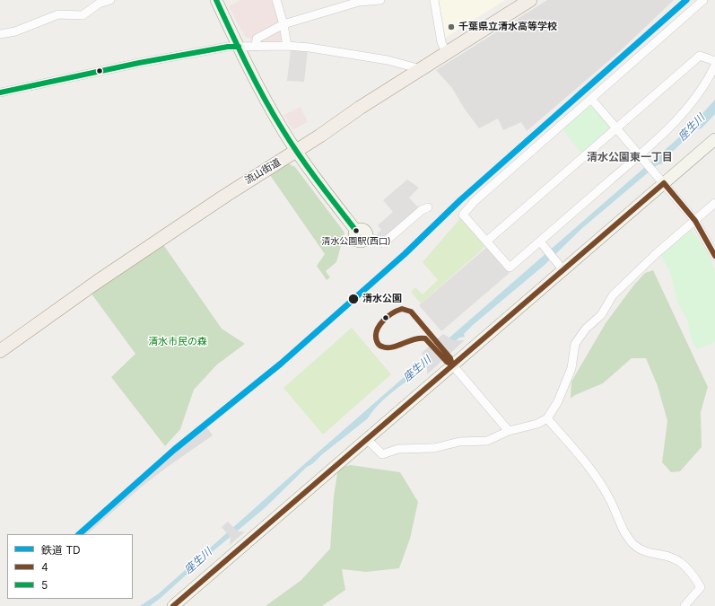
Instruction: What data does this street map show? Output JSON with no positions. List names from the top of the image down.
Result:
{
  "streets": {
    "main road": ["流山街道"]
  },
  "districts": ["清水公園東一丁目"],
  "water": ["座生川"],
  "parks": ["清水市民の森"],
  "places": ["千葉県立清水高等学校", "清水公園駅(西口)", "清水公園"],
  "lines": ["rail line TD", "transit line 5", "transit line 4"],
  "legend": ["鉄道 TD", "4", "5"]
}
